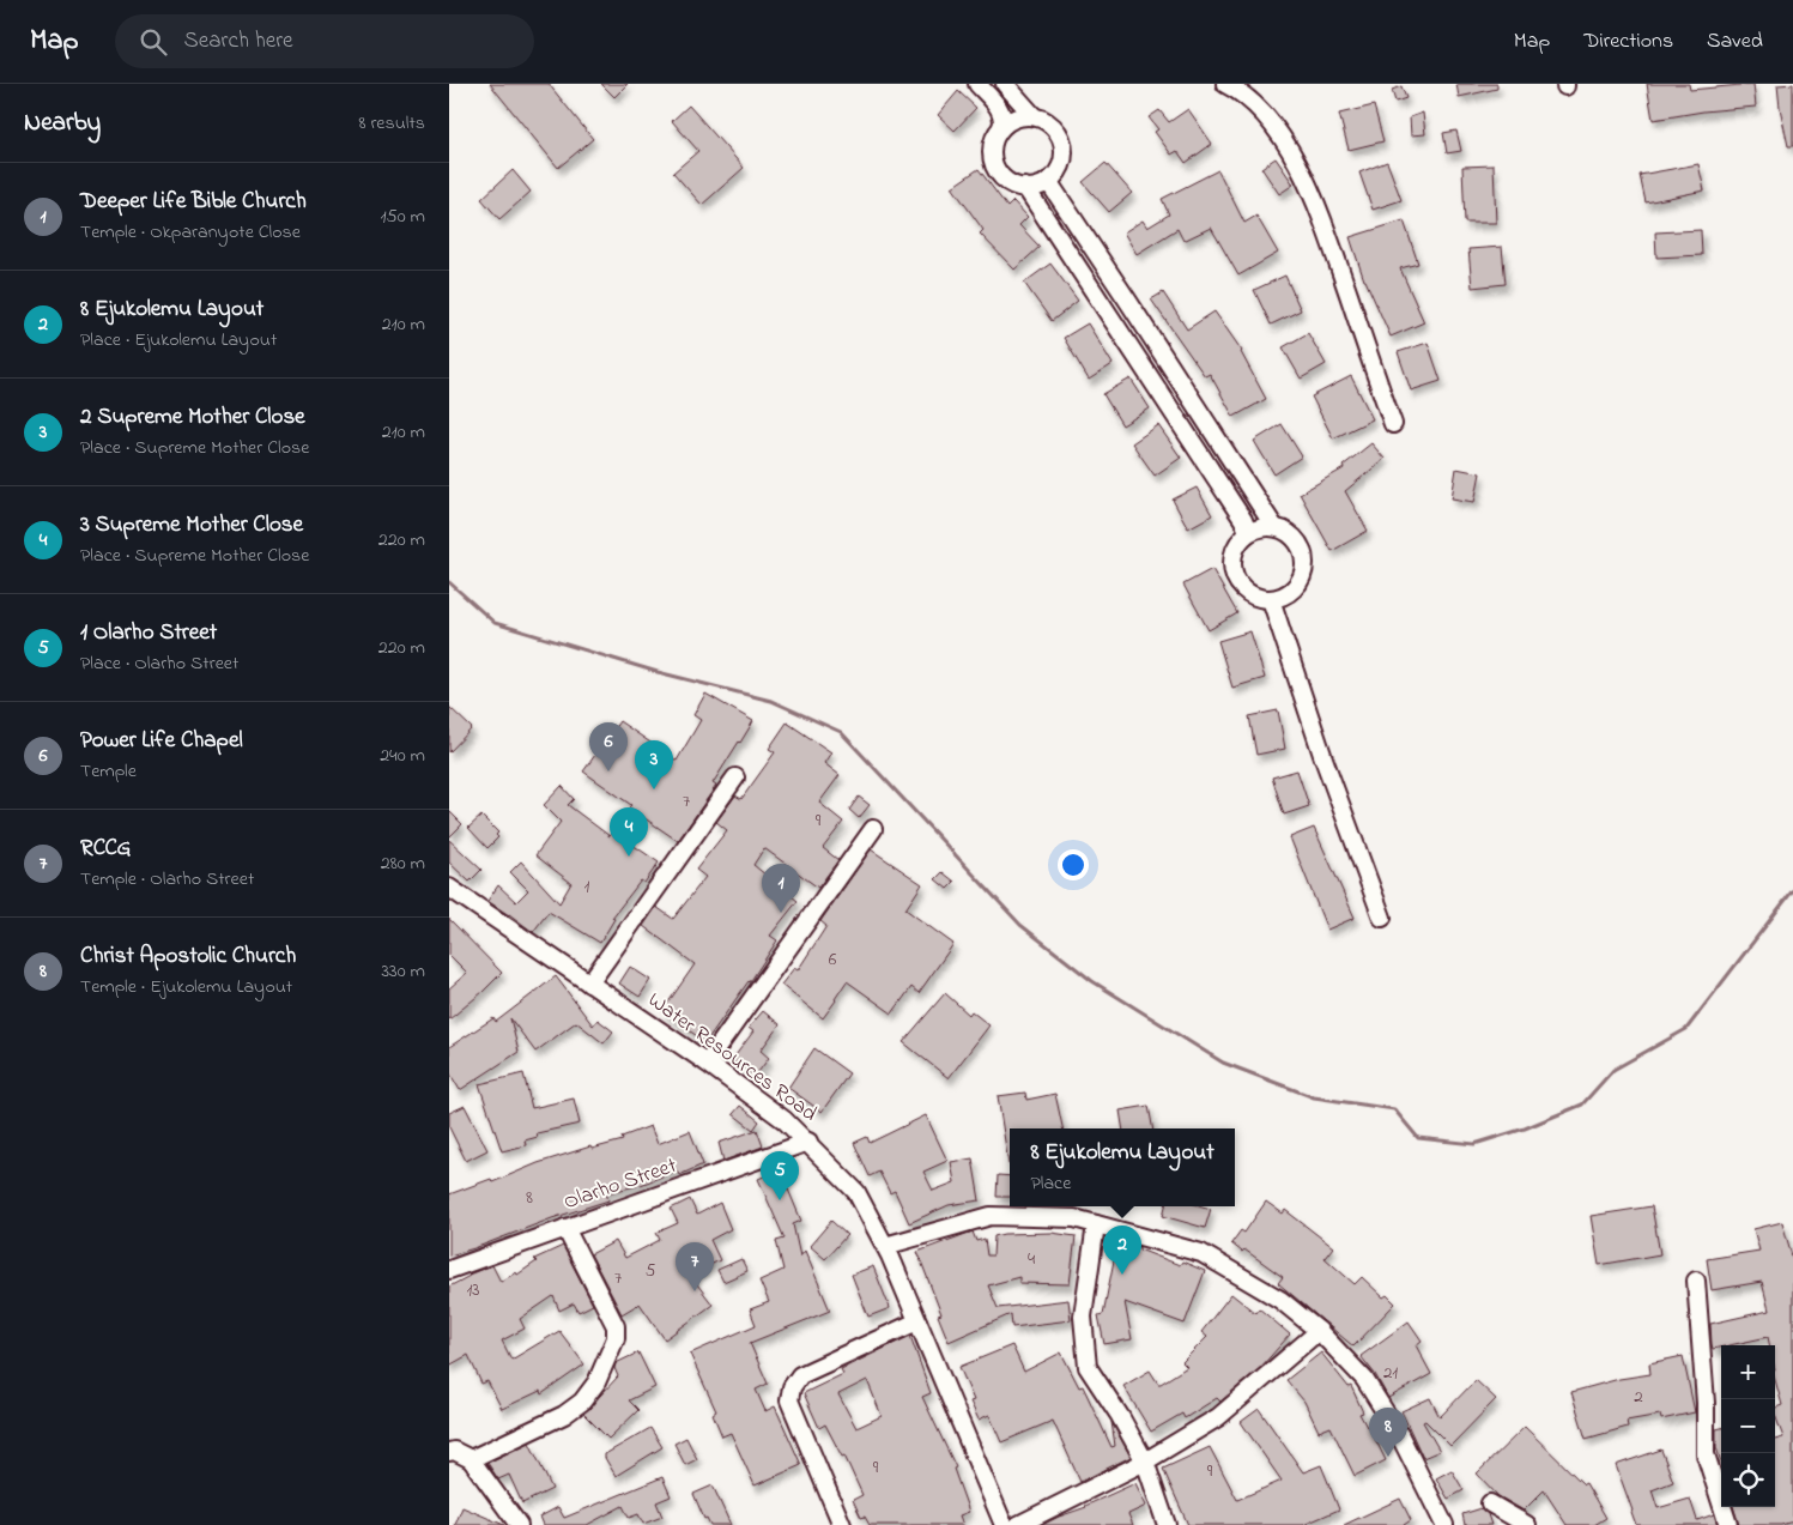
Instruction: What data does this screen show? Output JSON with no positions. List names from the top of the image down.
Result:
{
  "streets": {
    "street": ["Water Resources Road", "Olarho Street"]
  },
  "crossings": [
    ["Water Resources Road", "Olarho Street"]
  ],
  "house_numbers": [
    "7",
    "9",
    "1",
    "6",
    "8",
    "4",
    "5",
    "7",
    "13",
    "21",
    "2",
    "9",
    "9"
  ],
  "page": {
    "header": "Map",
    "search": "Search here",
    "nav": ["Map", "Directions", "Saved"],
    "heading": ["Nearby", "8 results"],
    "list": [
      {
        "mark": "1",
        "name": "Deeper Life Bible Church",
        "note": "Temple · Okparanyote Close",
        "value": "150 m"
      },
      {
        "mark": "2",
        "name": "8 Ejukolemu Layout",
        "note": "Place · Ejukolemu Layout",
        "value": "210 m"
      },
      {
        "mark": "3",
        "name": "2 Supreme Mother Close",
        "note": "Place · Supreme Mother Close",
        "value": "210 m"
      },
      {
        "mark": "4",
        "name": "3 Supreme Mother Close",
        "note": "Place · Supreme Mother Close",
        "value": "220 m"
      },
      {
        "mark": "5",
        "name": "1 Olarho Street",
        "note": "Place · Olarho Street",
        "value": "220 m"
      },
      {
        "mark": "6",
        "name": "Power Life Chapel",
        "note": "Temple",
        "value": "240 m"
      },
      {
        "mark": "7",
        "name": "RCCG",
        "note": "Temple · Olarho Street",
        "value": "280 m"
      },
      {
        "mark": "8",
        "name": "Christ Apostolic Church",
        "note": "Temple · Ejukolemu Layout",
        "value": "330 m"
      }
    ],
    "pins": [
      "6",
      "3",
      "4",
      "1",
      "5",
      "2",
      "7",
      "8"
    ],
    "popup": ["8 Ejukolemu Layout", "Place"],
    "map_buttons": ["+", "−"]
  }
}
